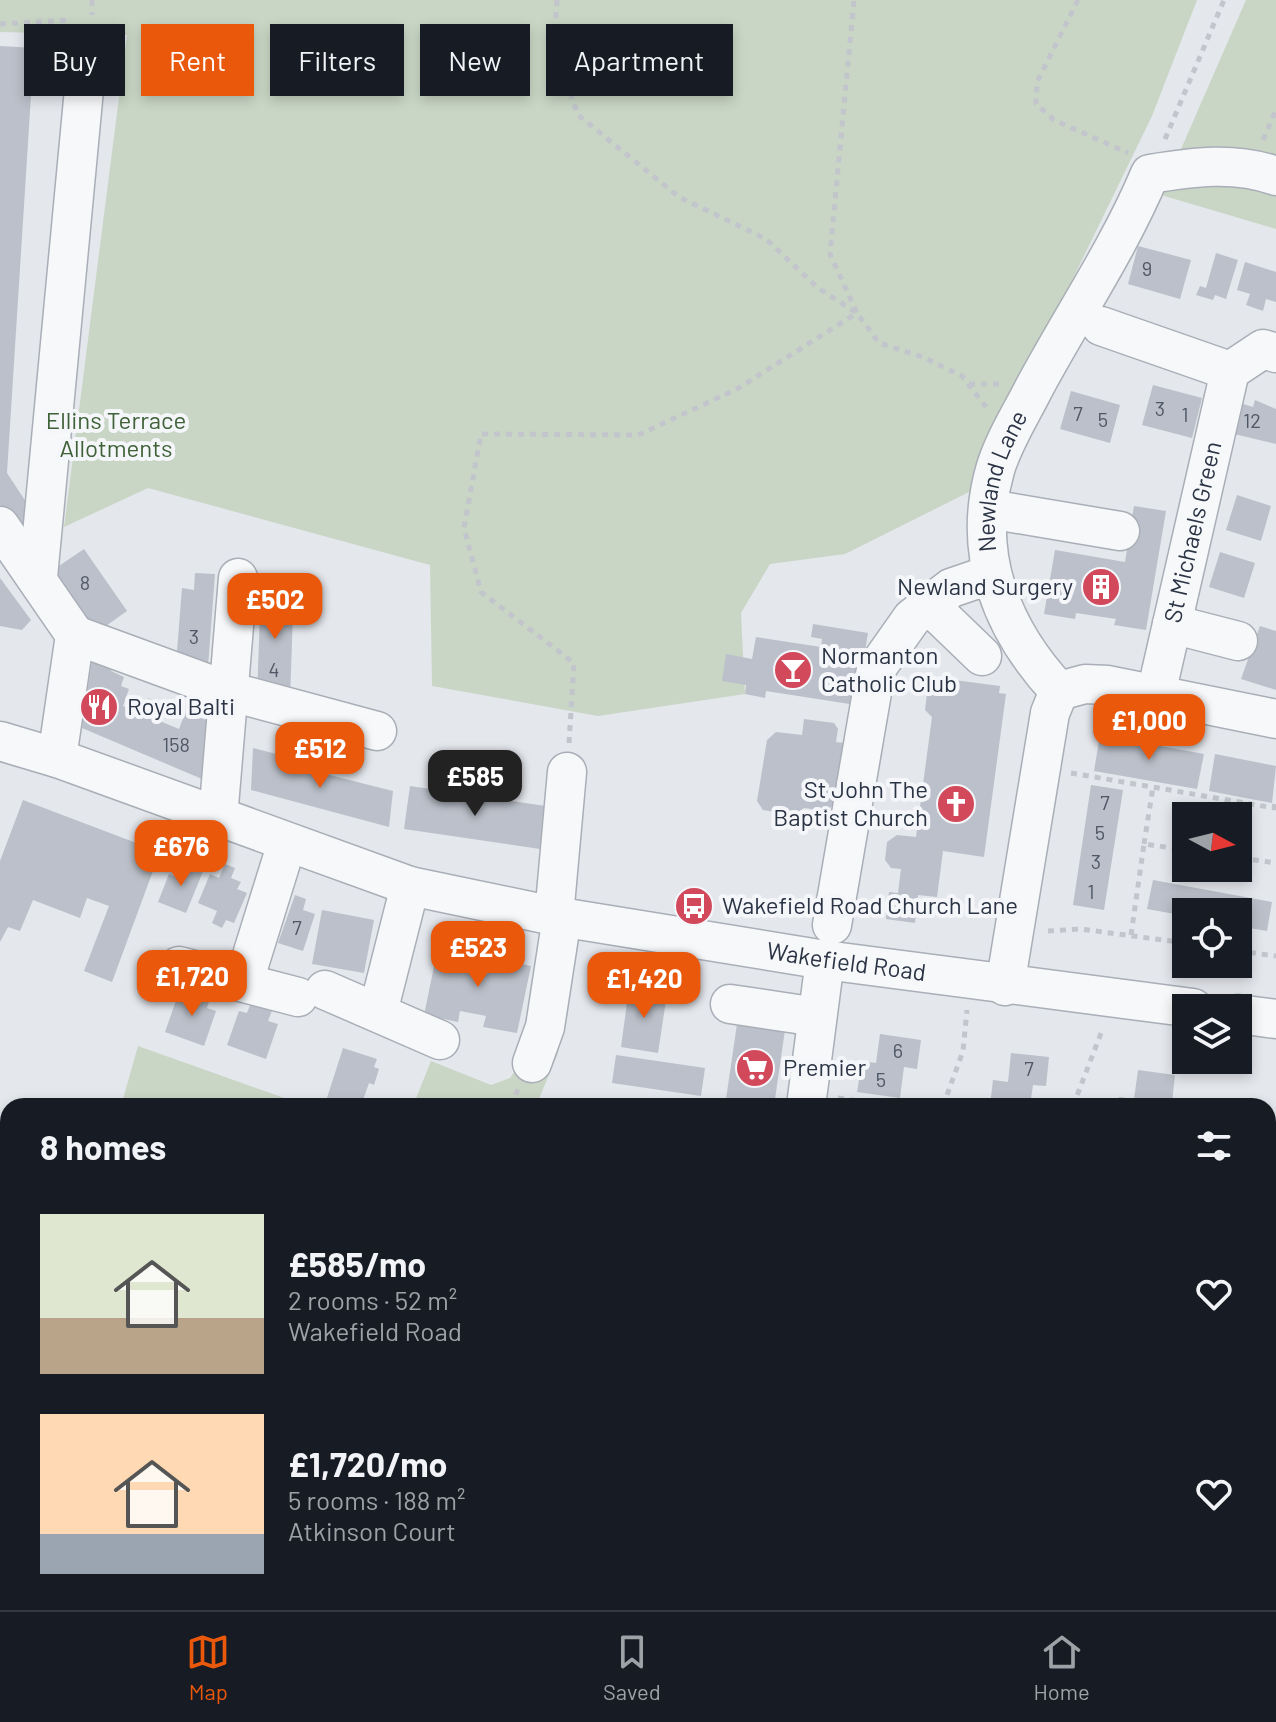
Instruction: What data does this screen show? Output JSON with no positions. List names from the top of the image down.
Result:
{
  "streets": {
    "street": ["Newland Lane", "St Michaels Green", "Wakefield Road"]
  },
  "parks": ["Ellins Terrace Allotments"],
  "places": {
    "building": ["Newland Surgery"],
    "bar": ["Normanton Catholic Club"],
    "restaurant": ["Royal Balti"],
    "church": ["St John The Baptist Church"],
    "bus stop": ["Wakefield Road Church Lane"],
    "supermarket": ["Premier"]
  },
  "house_numbers": [
    "9",
    "3",
    "7",
    "1",
    "5",
    "12",
    "8",
    "3",
    "4",
    "158",
    "7",
    "5",
    "3",
    "1",
    "7",
    "6",
    "7",
    "5"
  ],
  "north": "right",
  "page": {
    "chip": [
      "Buy",
      "Rent",
      "Filters",
      "New",
      "Apartment"
    ],
    "price": [
      "£502",
      "£1,000",
      "£512",
      "£585",
      "£676",
      "£523",
      "£1,720",
      "£1,420"
    ],
    "heading": "8 homes",
    "list": [
      {
        "name": "£585/mo",
        "note": "2 rooms · 52 m² · Wakefield Road"
      },
      {
        "name": "£1,720/mo",
        "note": "5 rooms · 188 m² · Atkinson Court"
      }
    ],
    "tabs": ["Map", "Saved", "Home"]
  }
}
